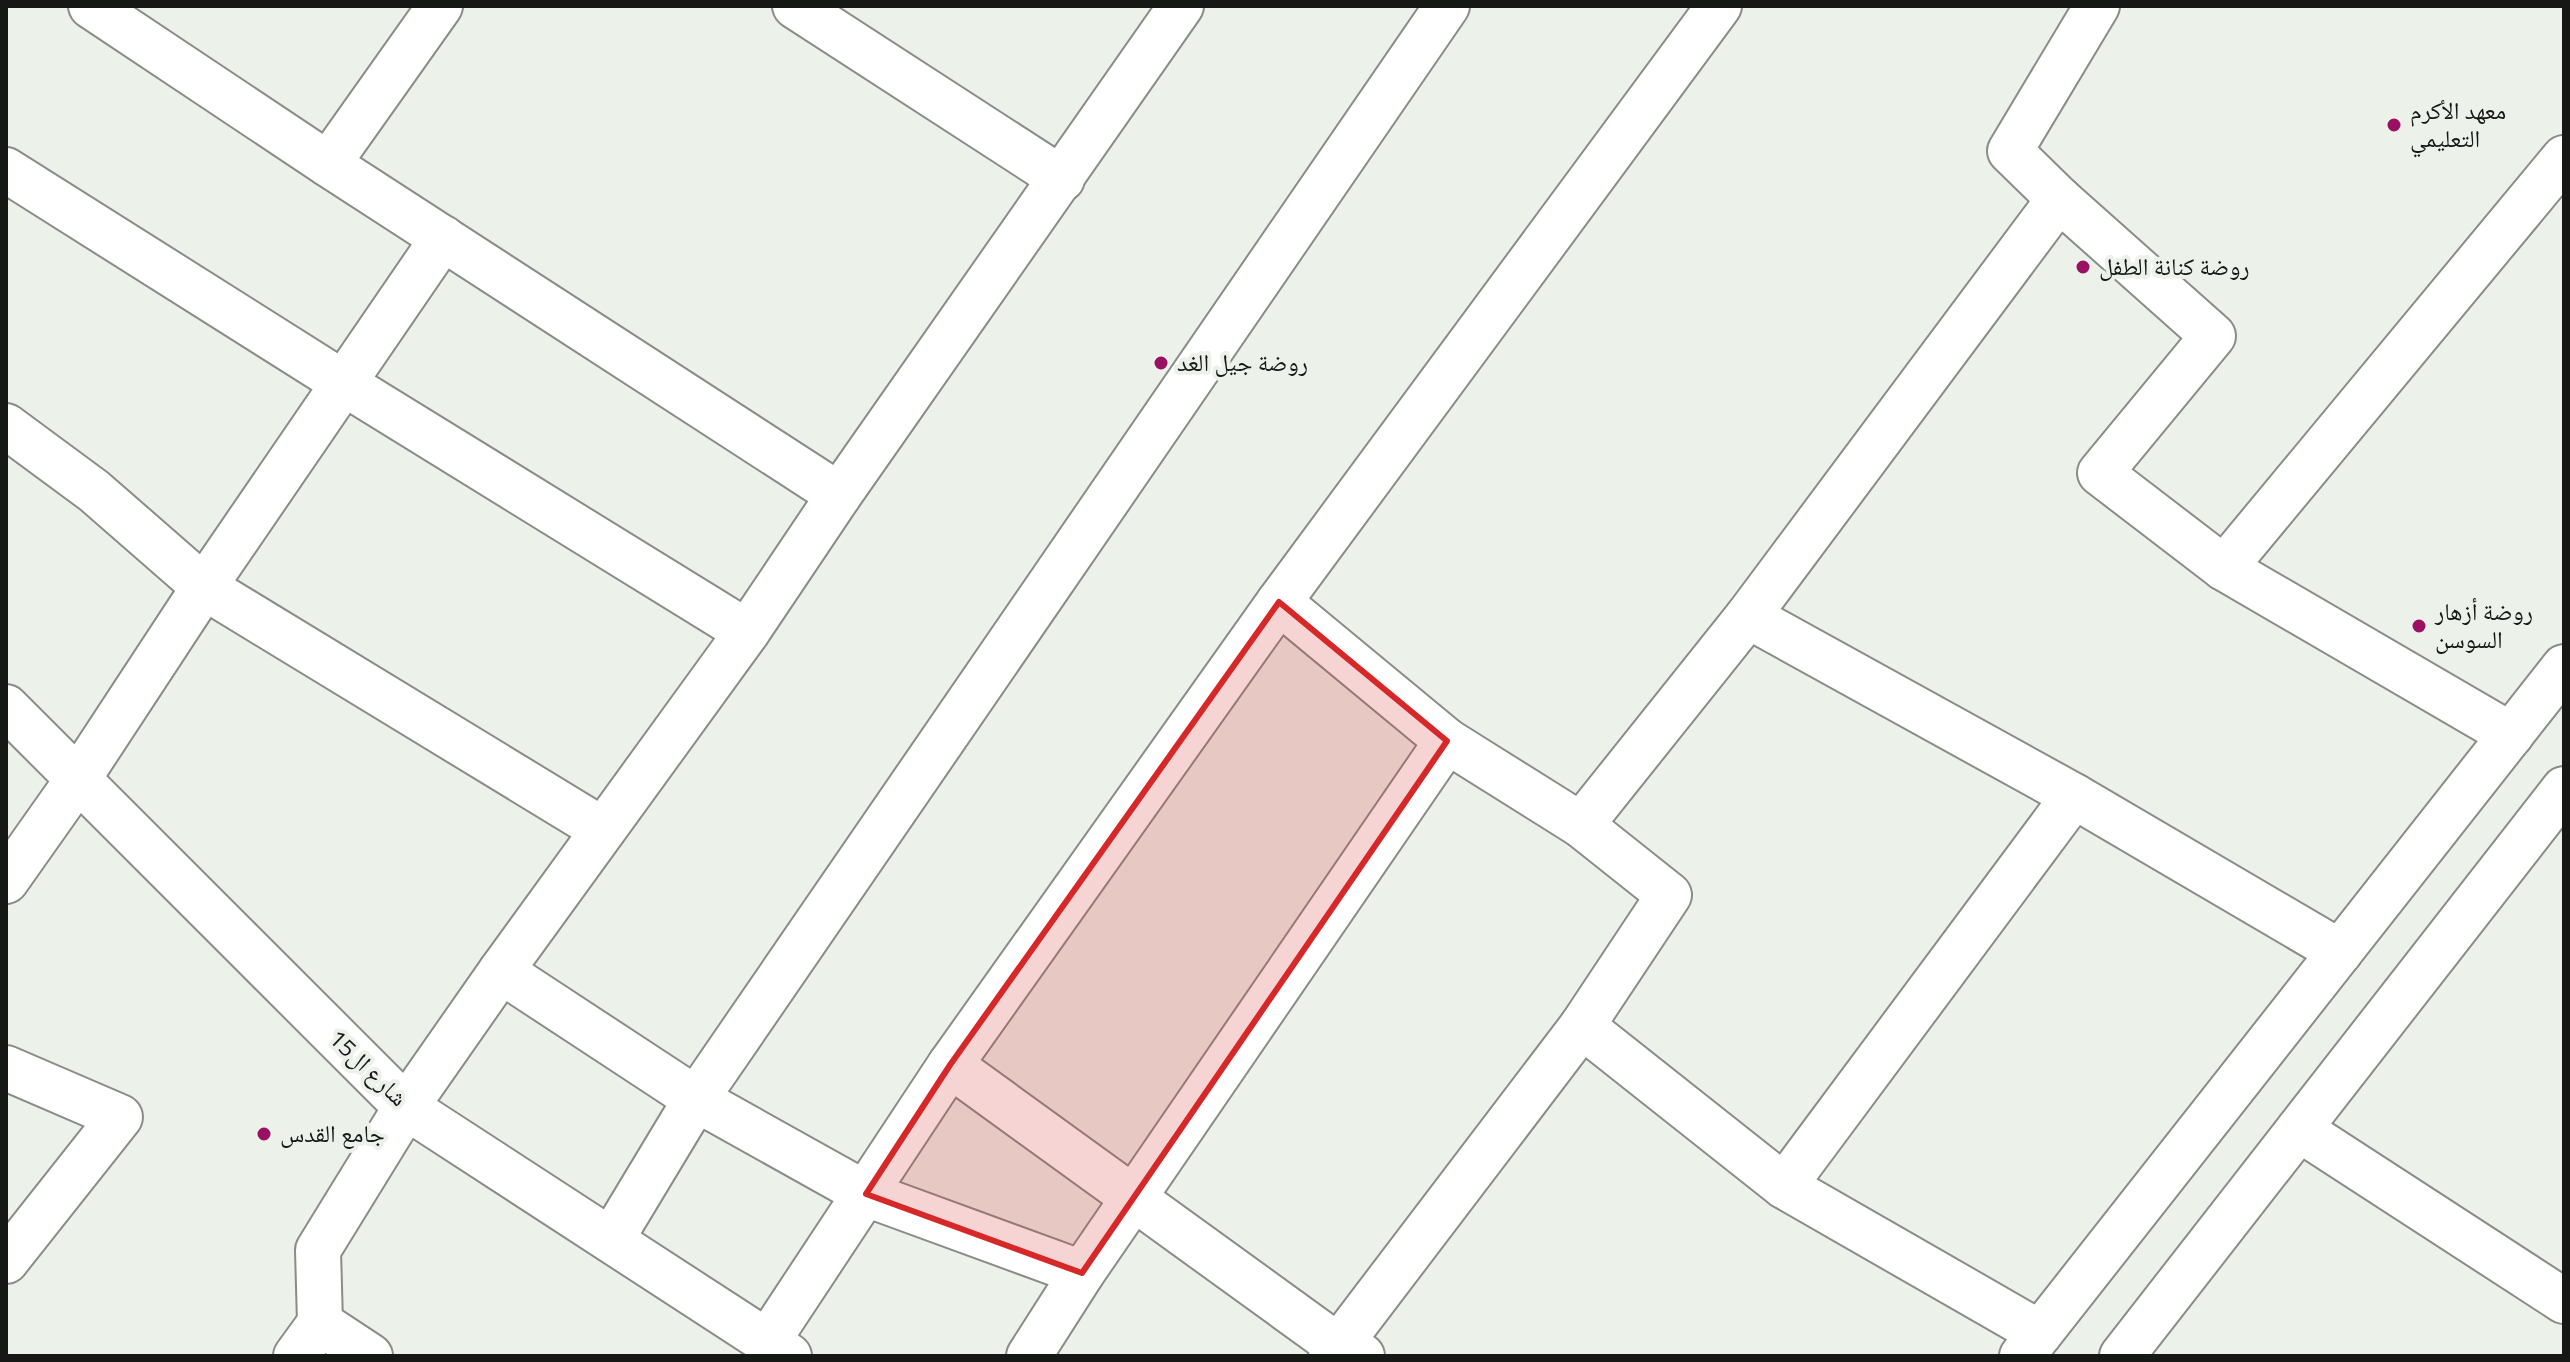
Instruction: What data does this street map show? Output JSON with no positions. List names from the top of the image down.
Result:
{
  "streets": {
    "street": ["شارع ال15"]
  },
  "places": [
    "معهد الأكرم التعليمي",
    "روضة كنانة الطفل",
    "روضة جيل الغد",
    "روضة أزهار السوسن",
    "جامع القدس"
  ]
}
